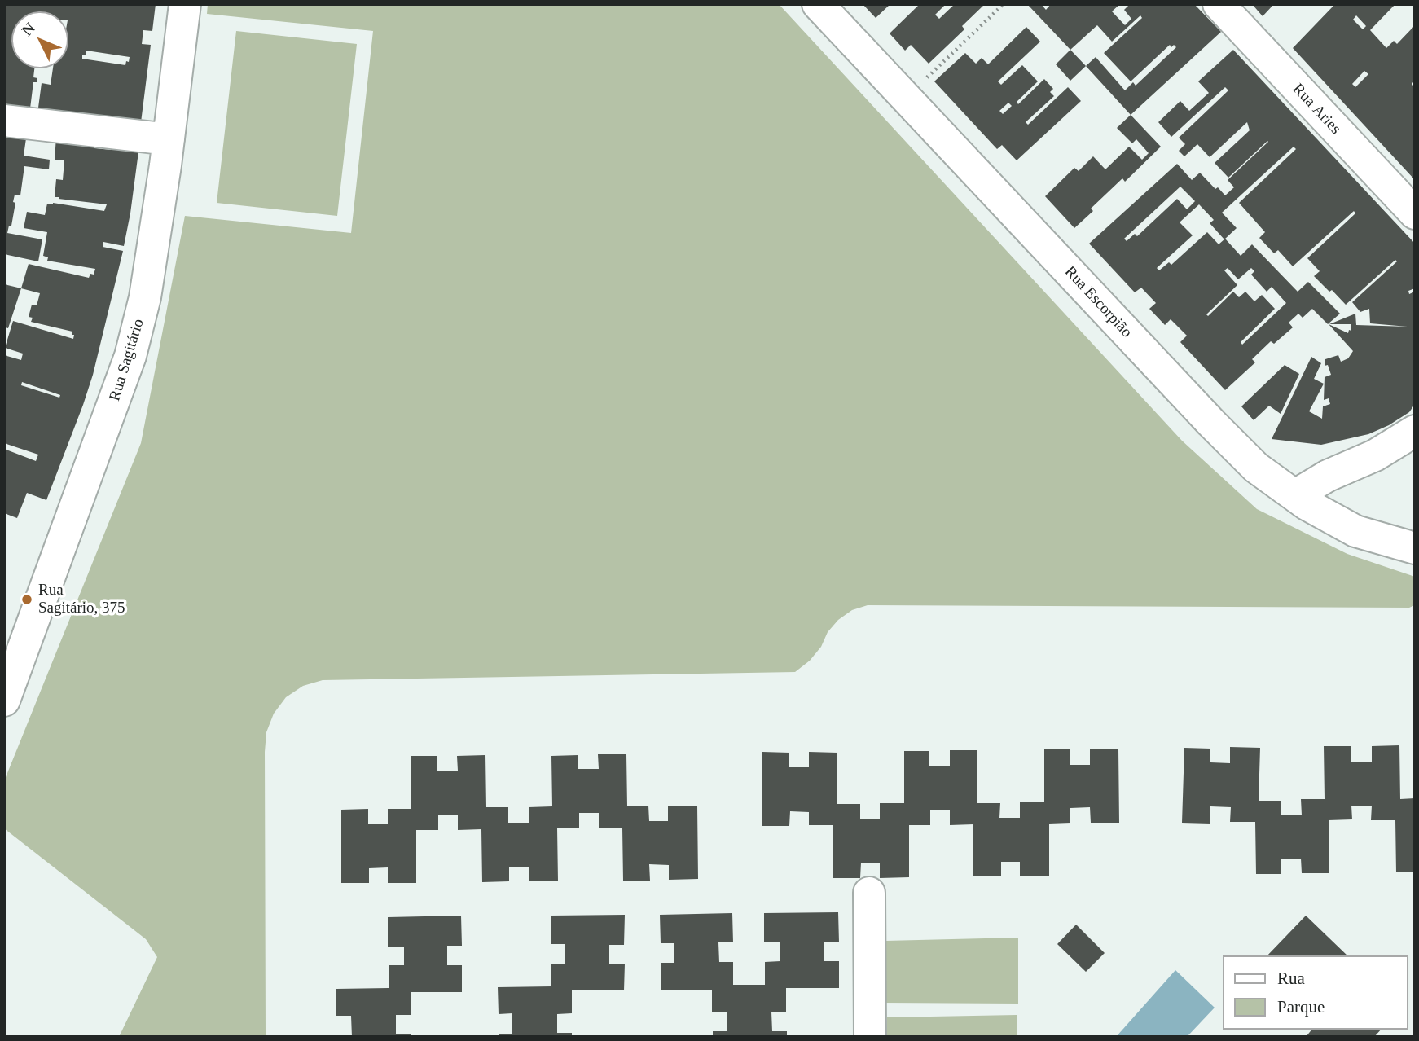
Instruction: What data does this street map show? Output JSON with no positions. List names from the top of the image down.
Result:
{
  "streets": {
    "street": ["Rua Aries", "Rua Escorpião", "Rua Sagitário"]
  },
  "places": ["Rua Sagitário, 375"],
  "legend": ["Rua", "Parque"],
  "north": "top left"
}
